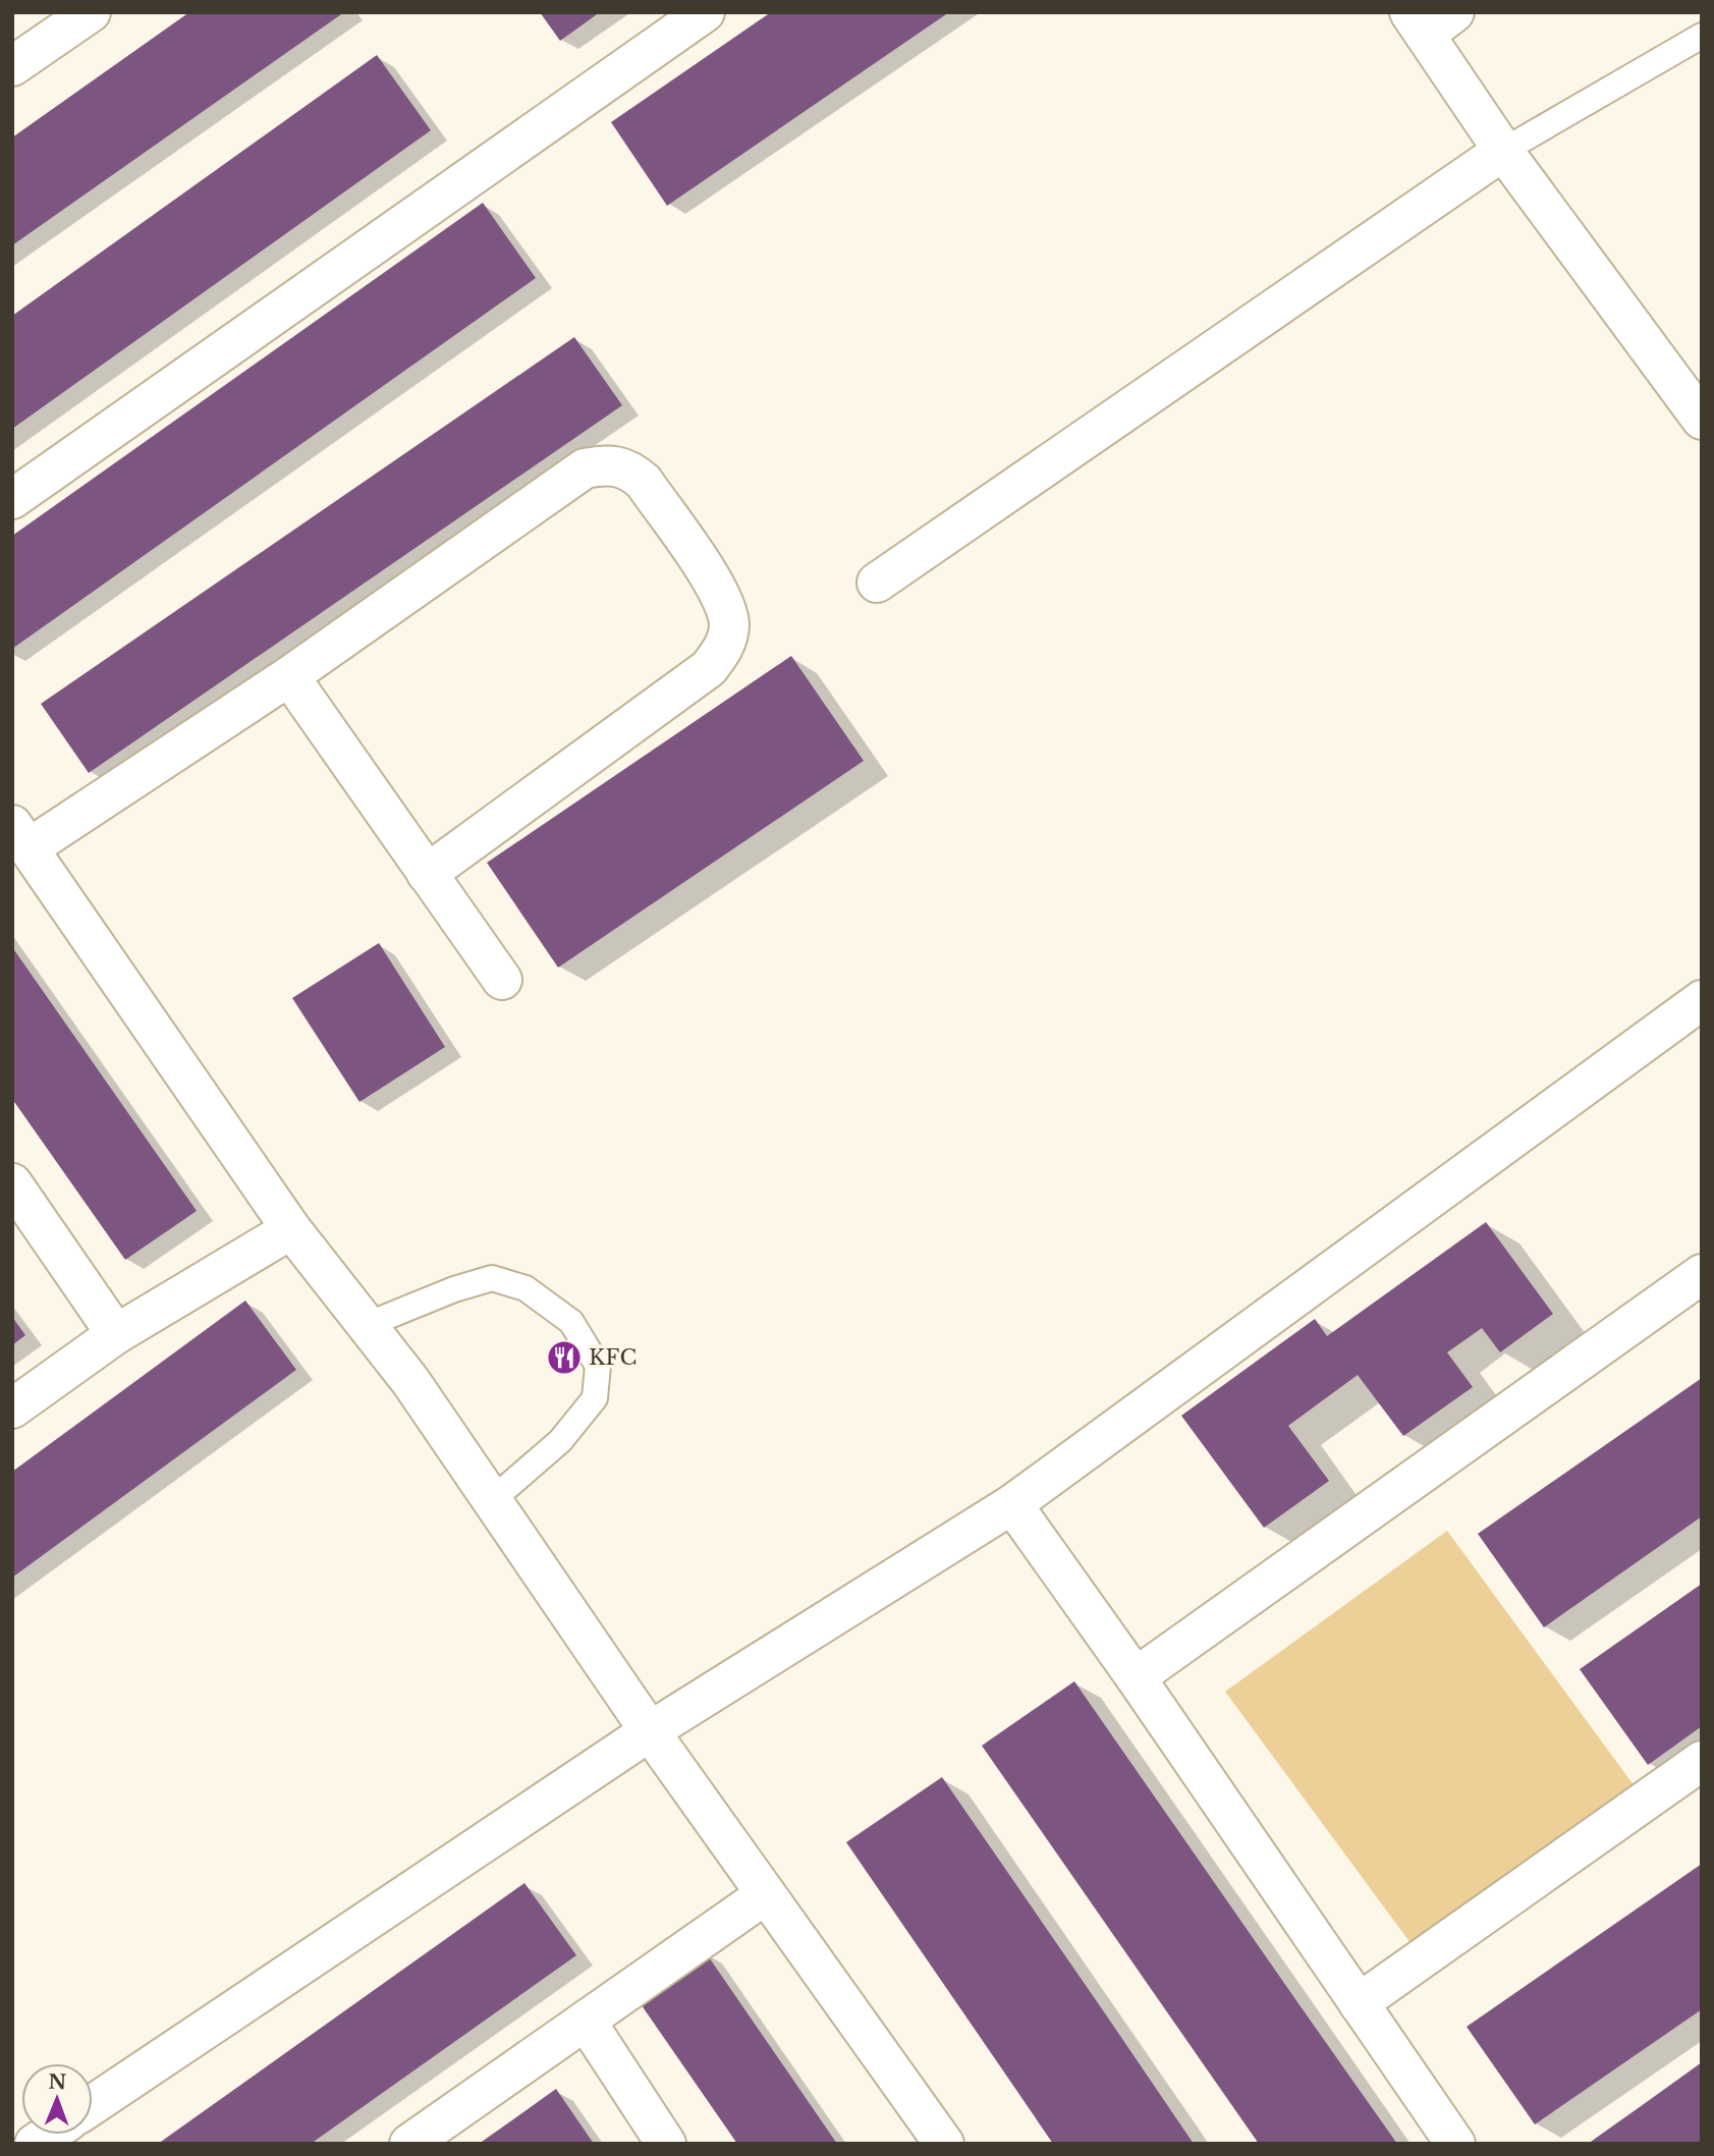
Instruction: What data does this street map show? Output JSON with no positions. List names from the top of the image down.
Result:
{
  "places": {
    "restaurant": ["KFC"]
  },
  "north": "top"
}
